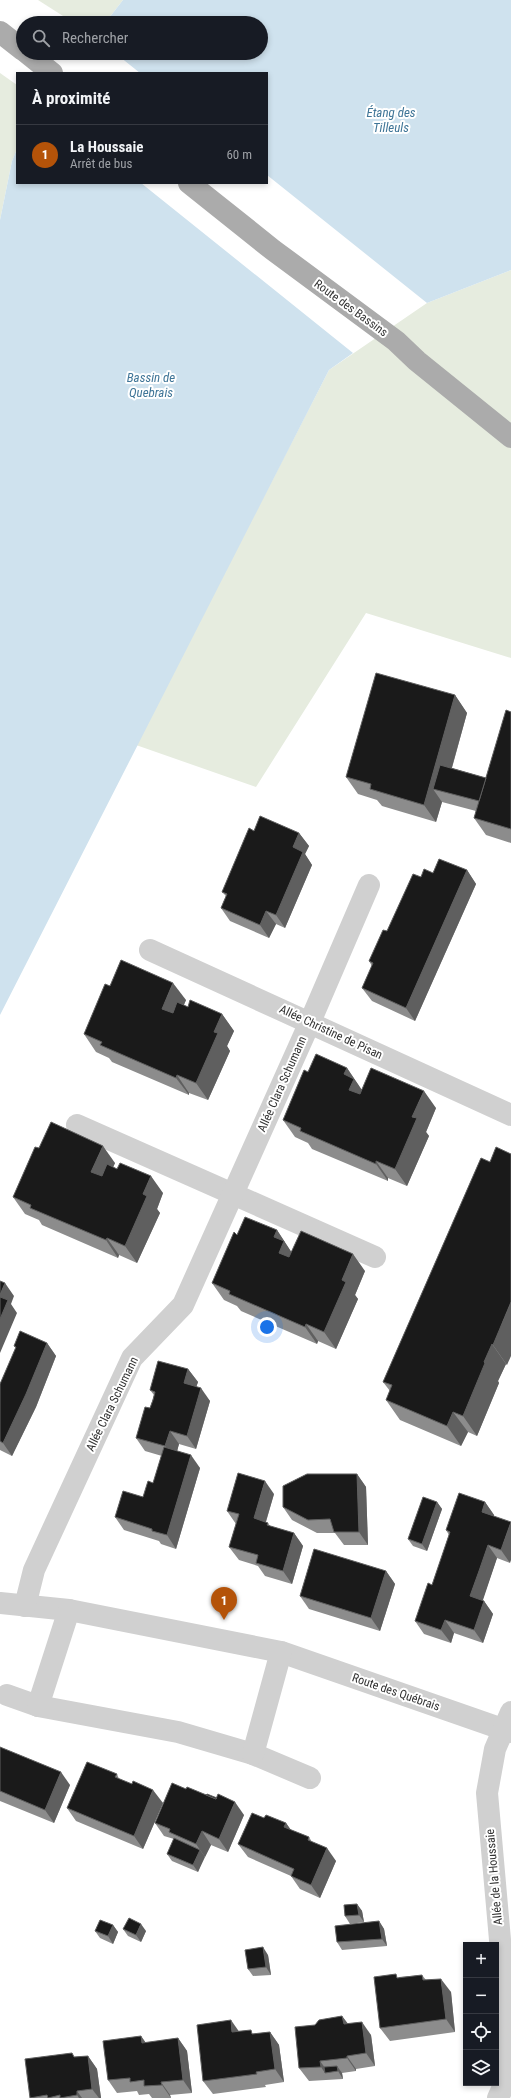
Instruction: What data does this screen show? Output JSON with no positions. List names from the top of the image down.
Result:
{
  "streets": {
    "main road": ["Route des Bassins"],
    "street": [
      "Allée Christine de Pisan",
      "Allée Clara Schumann",
      "Route des Québrais",
      "Allée de la Houssaie"
    ]
  },
  "crossings": [
    ["Allée Christine de Pisan", "Allée Clara Schumann"],
    ["Allée Clara Schumann", "Route des Québrais"],
    ["Route des Québrais", "Allée de la Houssaie"]
  ],
  "water": ["Étang des Tilleuls", "Bassin de Quebrais"],
  "page": {
    "search": "Rechercher",
    "heading": "À proximité",
    "list": [
      {
        "mark": "1",
        "name": "La Houssaie",
        "note": "Arrêt de bus",
        "value": "60 m"
      }
    ],
    "pins": "1",
    "map_buttons": ["+", "−"]
  }
}
